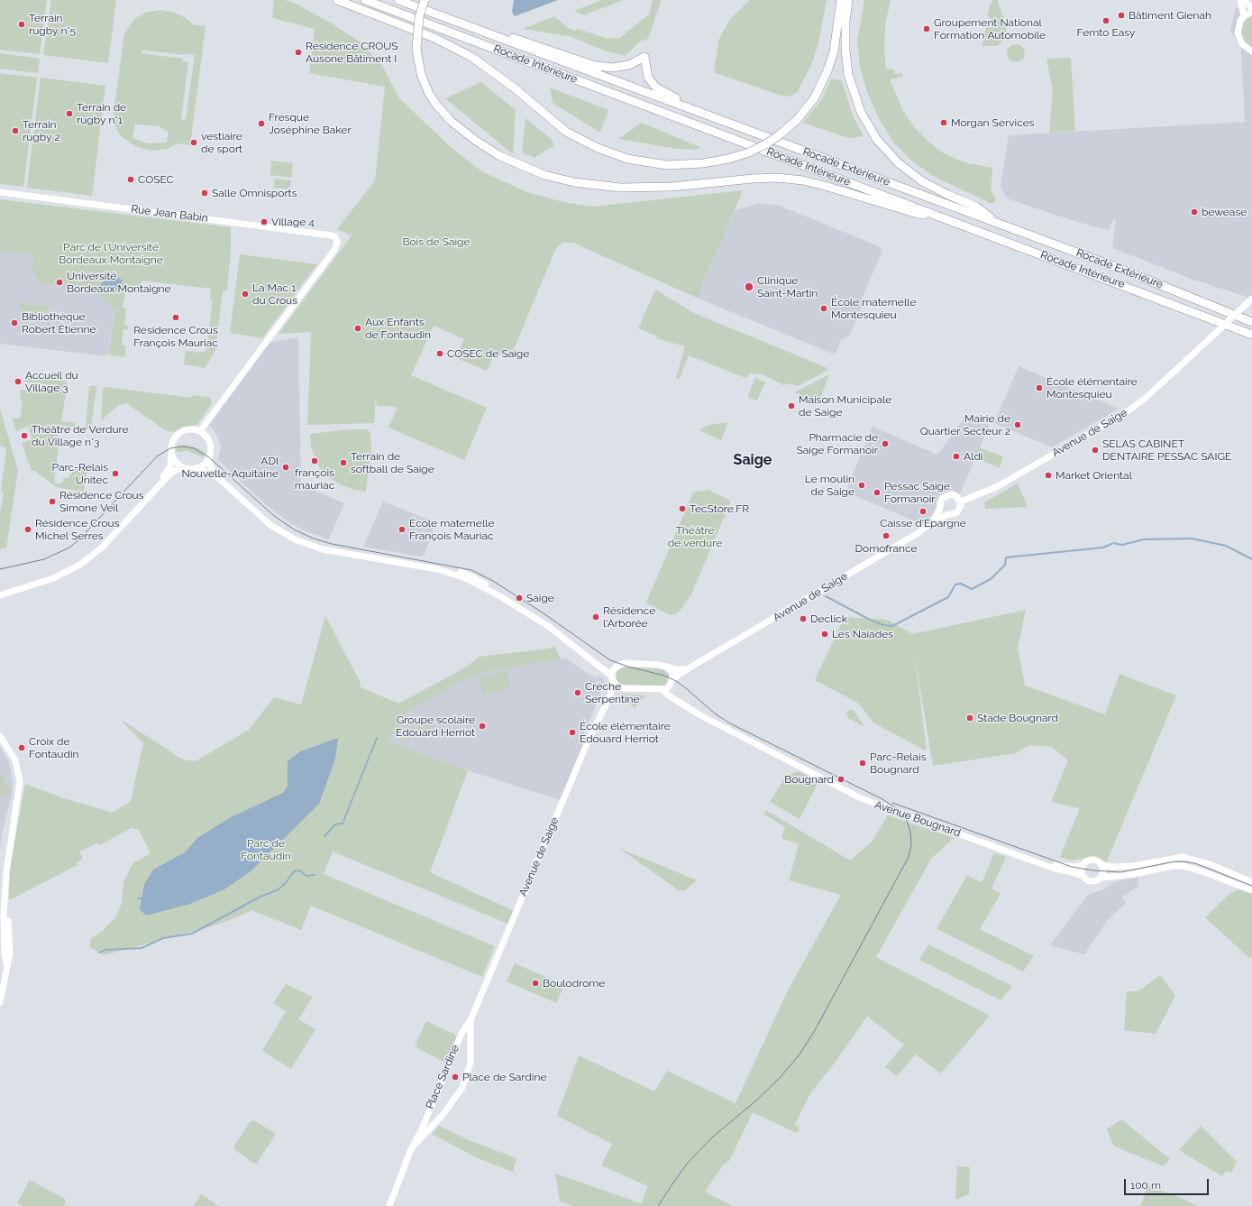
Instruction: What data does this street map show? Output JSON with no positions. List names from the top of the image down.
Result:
{
  "streets": {
    "highway": ["Rocade Intérieure", "Rocade Extérieure"],
    "main road": [
      "Rue Jean Babin",
      "Avenue de Saige",
      "Avenue Bougnard",
      "Place Sardine"
    ]
  },
  "crossings": [
    ["Avenue de Saige", "Place Sardine"]
  ],
  "districts": ["Saige"],
  "parks": [
    "Bois de Saige",
    "Parc de l'Université Bordeaux Montaigne",
    "Théâtre de verdure",
    "Parc de Fontaudin"
  ],
  "places": [
    "Bâtiment Gienah",
    "Femto Easy",
    "Terrain rugby n°5",
    "Groupement National Formation Automobile",
    "Résidence CROUS Ausone Bâtiment I",
    "Terrain de rugby n°1",
    "Morgan Services",
    "Fresque Joséphine Baker",
    "Terrain rugby 2",
    "vestiaire de sport",
    "COSEC",
    "Salle Omnisports",
    "bewease",
    "Village 4",
    "Université Bordeaux Montaigne",
    "Clinique Saint-Martin",
    "La Mac 1 du Crous",
    "École maternelle Montesquieu",
    "Résidence Crous François Mauriac",
    "Bibliothèque Robert Étienne",
    "Aux Enfants de Fontaudin",
    "COSEC de Saige",
    "Accueil du Village 3",
    "École élémentaire Montesquieu",
    "Maison Municipale de Saige",
    "Mairie de Quartier Secteur 2",
    "Théâtre de Verdure du Village n°3",
    "Pharmacie de Saige Formanoir",
    "SELAS CABINET DENTAIRE PESSAC SAIGE",
    "Aldi",
    "françois mauriac",
    "Terrain de softball de Saige",
    "ADI Nouvelle-Aquitaine",
    "Parc-Relais Unitec",
    "Market Oriental",
    "Le moulin de Saige",
    "Pessac Saige Formanoir",
    "Résidence Crous Simone Veil",
    "TecStore.FR",
    "Caisse d'Épargne",
    "Résidence Crous Michel Serres",
    "École maternelle François Mauriac",
    "Domofrance",
    "Saige",
    "Résidence l'Arborée",
    "Declick",
    "Les Naïades",
    "Crèche Serpentine",
    "Stade Bougnard",
    "Groupe scolaire Edouard Herriot",
    "École élémentaire Edouard Herriot",
    "Croix de Fontaudin",
    "Parc-Relais Bougnard",
    "Bougnard",
    "Boulodrome",
    "Place de Sardine"
  ],
  "scale_bar": "100 m"
}
